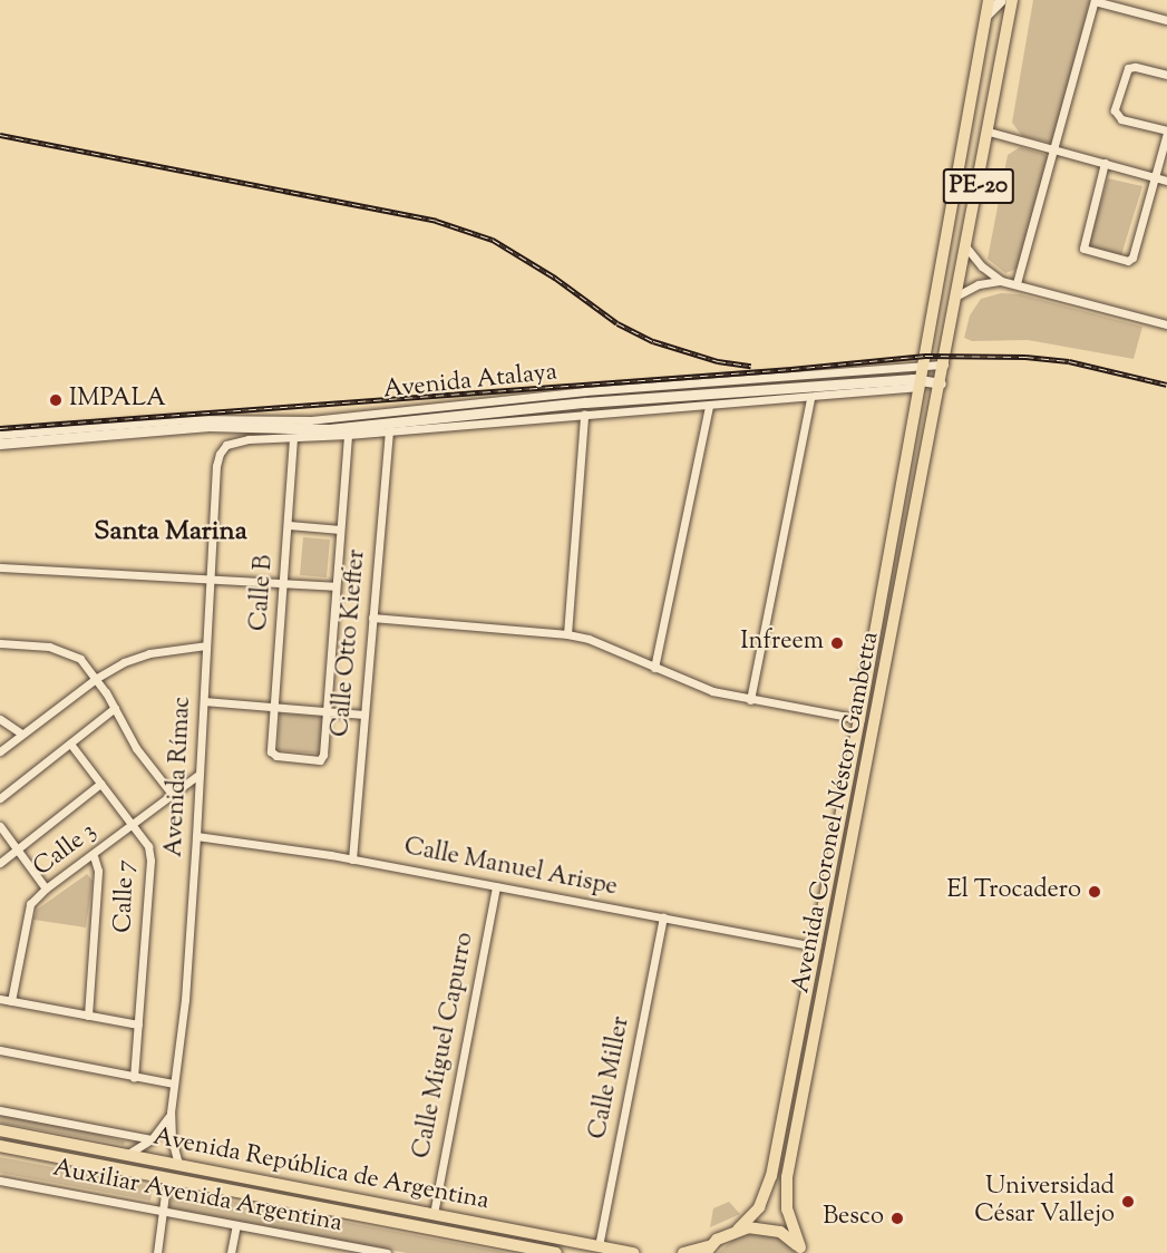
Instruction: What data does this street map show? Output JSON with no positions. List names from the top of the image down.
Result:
{
  "streets": {
    "main road": [
      "PE-20",
      "Avenida Atalaya",
      "Avenida Coronel Néstor Gambetta",
      "Avenida República de Argentina"
    ],
    "street": [
      "Calle B",
      "Calle Otto Kieffer",
      "Avenida Rímac",
      "Calle 3",
      "Calle Manuel Arispe",
      "Calle 7",
      "Calle Miguel Capurro",
      "Calle Miller",
      "Auxiliar Avenida Argentina"
    ]
  },
  "crossings": [
    ["PE-20", "Avenida Atalaya"],
    ["PE-20", "Avenida Coronel Néstor Gambetta"],
    ["Avenida Atalaya", "Calle B"],
    ["Avenida Atalaya", "Calle Otto Kieffer"],
    ["Avenida Atalaya", "Avenida Rímac"],
    ["Avenida Atalaya", "Avenida Coronel Néstor Gambetta"],
    ["Calle Otto Kieffer", "Calle Manuel Arispe"],
    ["Avenida Rímac", "Calle 3"],
    ["Avenida Rímac", "Calle Manuel Arispe"],
    ["Avenida Rímac", "Avenida República de Argentina"],
    ["Avenida Coronel Néstor Gambetta", "Calle Manuel Arispe"],
    ["Calle 3", "Calle 7"],
    ["Calle Manuel Arispe", "Calle Miguel Capurro"],
    ["Calle Manuel Arispe", "Calle Miller"],
    ["Calle Miguel Capurro", "Avenida República de Argentina"],
    ["Calle Miller", "Avenida República de Argentina"]
  ],
  "districts": ["Santa Marina"],
  "places": [
    "IMPALA",
    "Infreem",
    "El Trocadero",
    "Universidad César Vallejo",
    "Besco"
  ]
}
